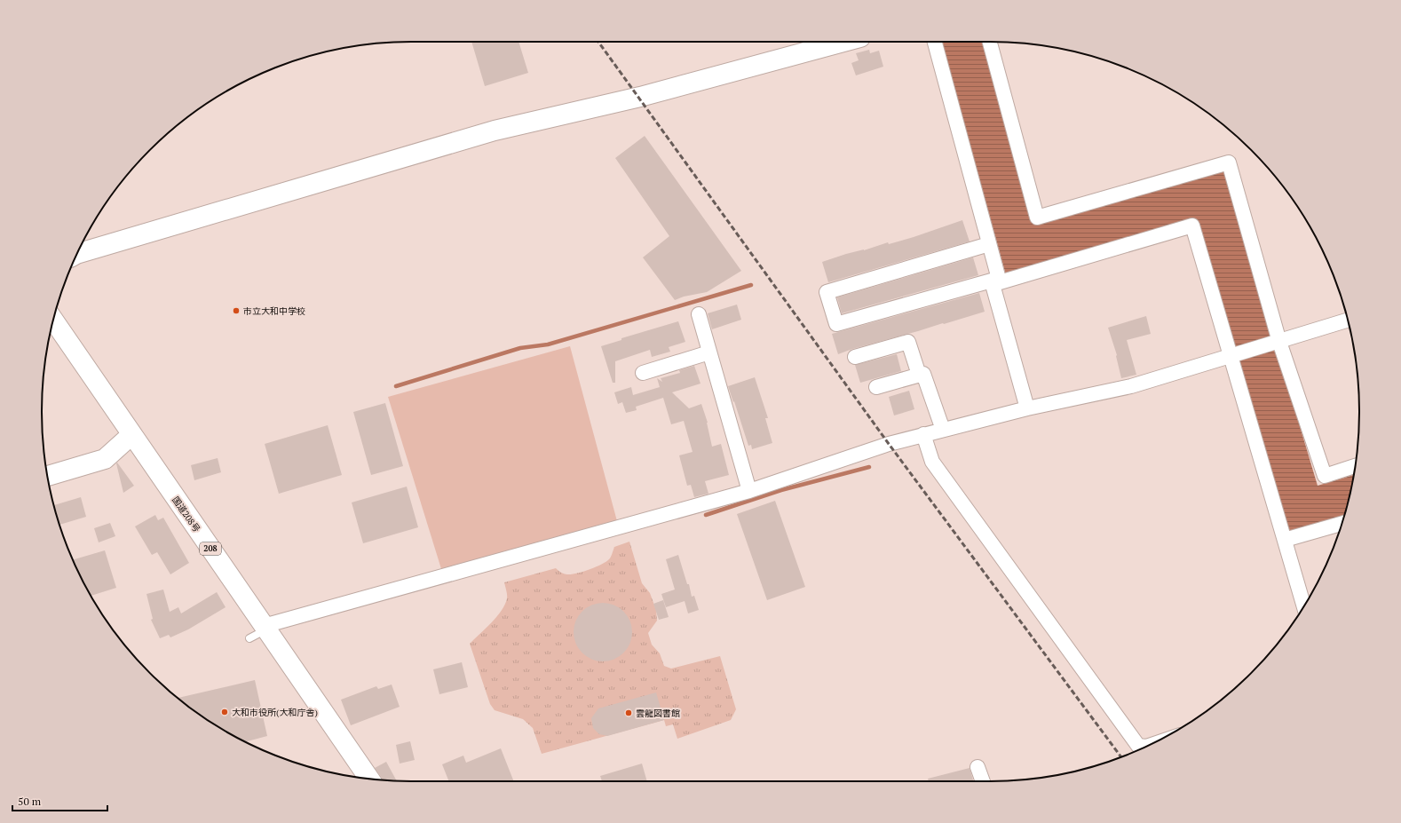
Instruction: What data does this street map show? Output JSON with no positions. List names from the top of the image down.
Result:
{
  "streets": {
    "main road": ["国道208号", "208"]
  },
  "places": ["市立大和中学校", "大和市役所(大和庁舎)", "雲龍図書館"],
  "scale_bar": "50 m"
}
